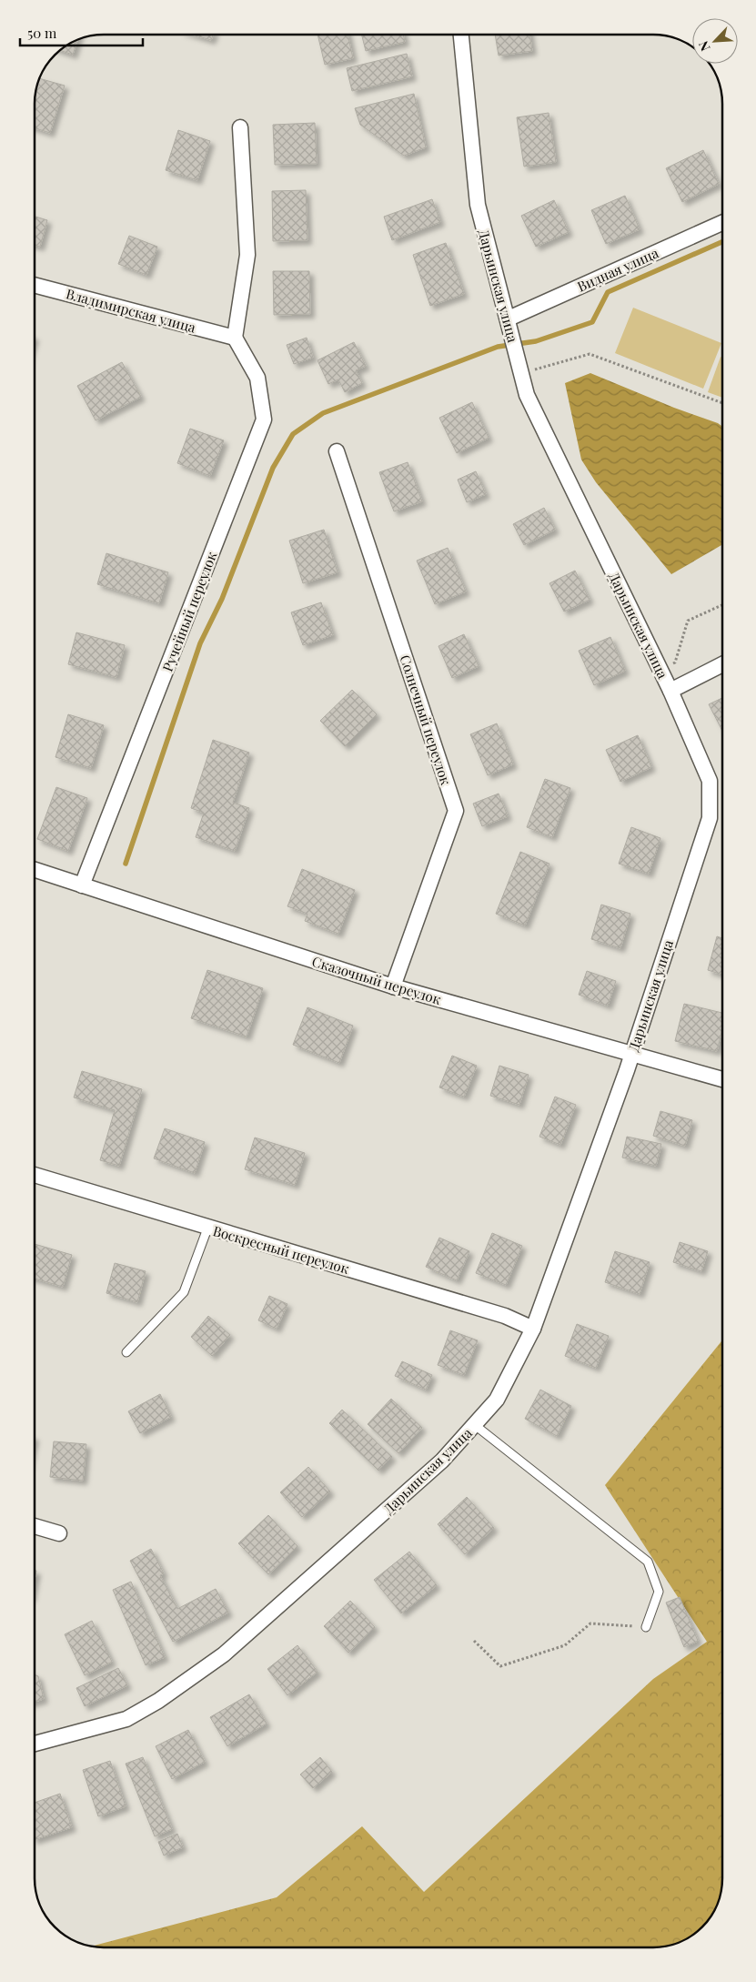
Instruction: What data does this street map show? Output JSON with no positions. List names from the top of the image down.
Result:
{
  "streets": {
    "street": [
      "Видная улица",
      "Дарьинская улица",
      "Владимирская улица",
      "Ручейный переулок",
      "Солнечный переулок",
      "Сказочный переулок",
      "Воскресный переулок"
    ]
  },
  "crossings": [
    ["Видная улица", "Дарьинская улица"],
    ["Дарьинская улица", "Сказочный переулок"],
    ["Дарьинская улица", "Воскресный переулок"],
    ["Владимирская улица", "Ручейный переулок"],
    ["Ручейный переулок", "Сказочный переулок"],
    ["Солнечный переулок", "Сказочный переулок"]
  ],
  "scale_bar": "50 m",
  "north": "bottom left"
}
